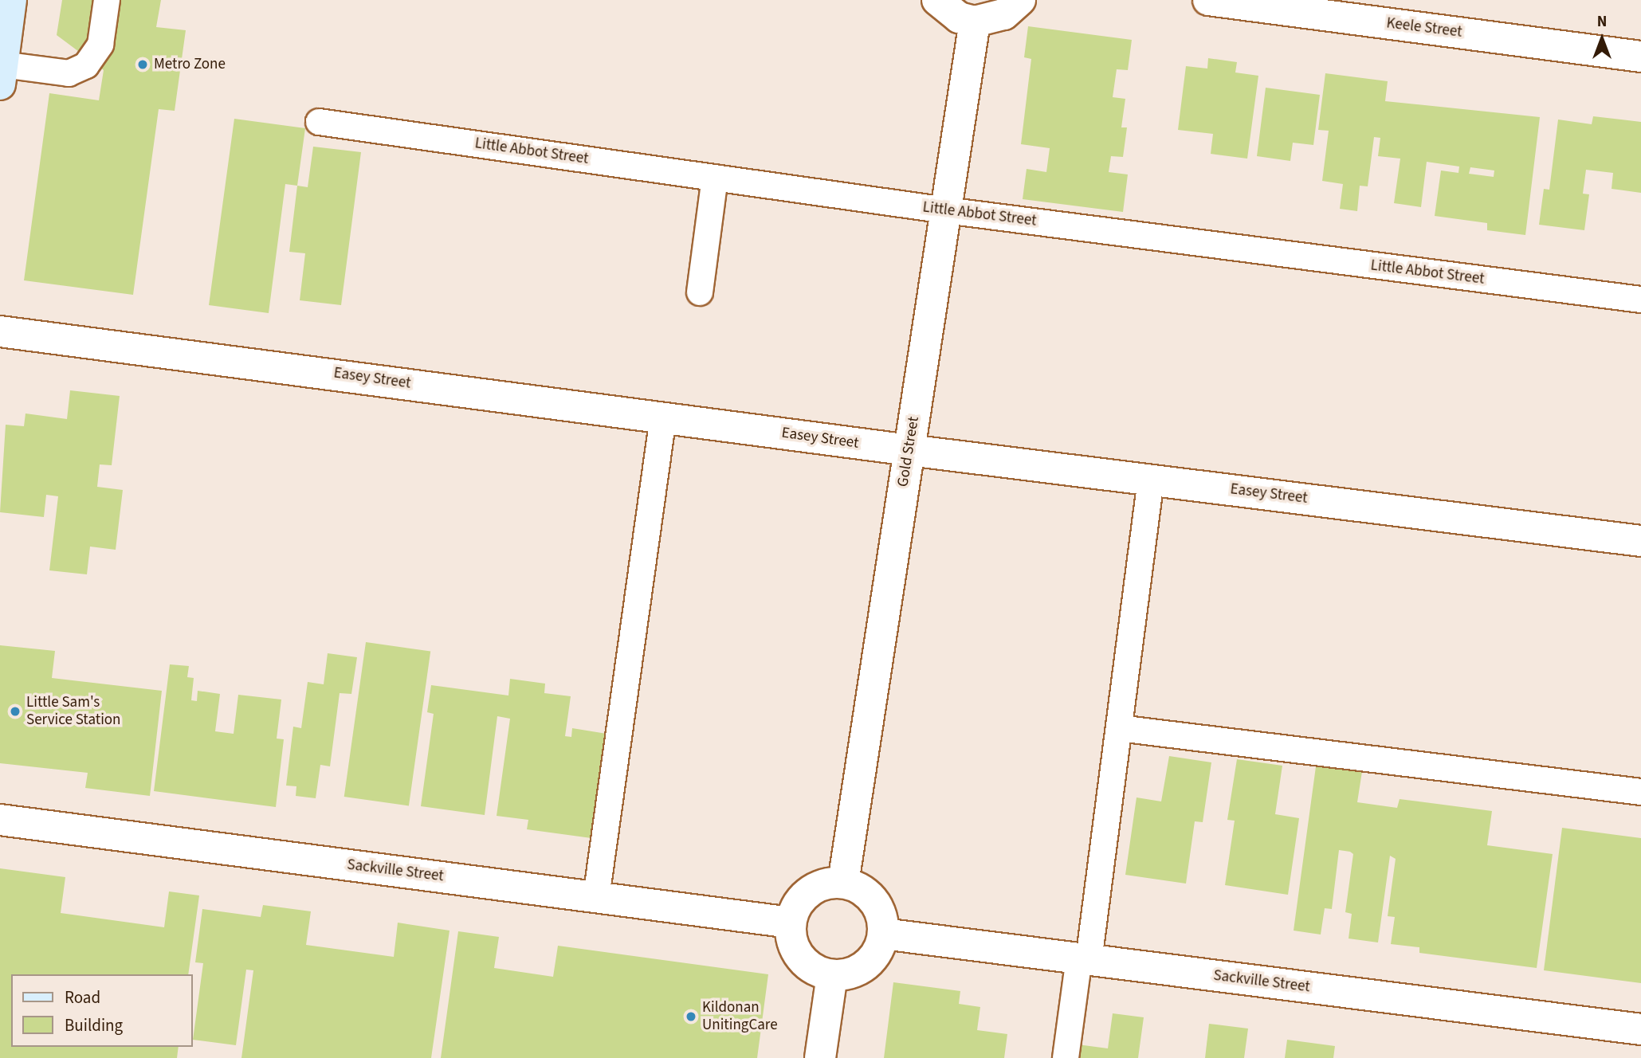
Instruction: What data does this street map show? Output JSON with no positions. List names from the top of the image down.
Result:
{
  "streets": {
    "street": [
      "Keele Street",
      "Easey Street",
      "Gold Street",
      "Sackville Street"
    ],
    "lane": ["Little Abbot Street"]
  },
  "crossings": [
    ["Little Abbot Street", "Gold Street"],
    ["Easey Street", "Gold Street"],
    ["Gold Street", "Sackville Street"]
  ],
  "places": ["Metro Zone", "Little Sam's Service Station", "Kildonan UnitingCare"],
  "legend": ["Road", "Building"],
  "north": "top"
}
